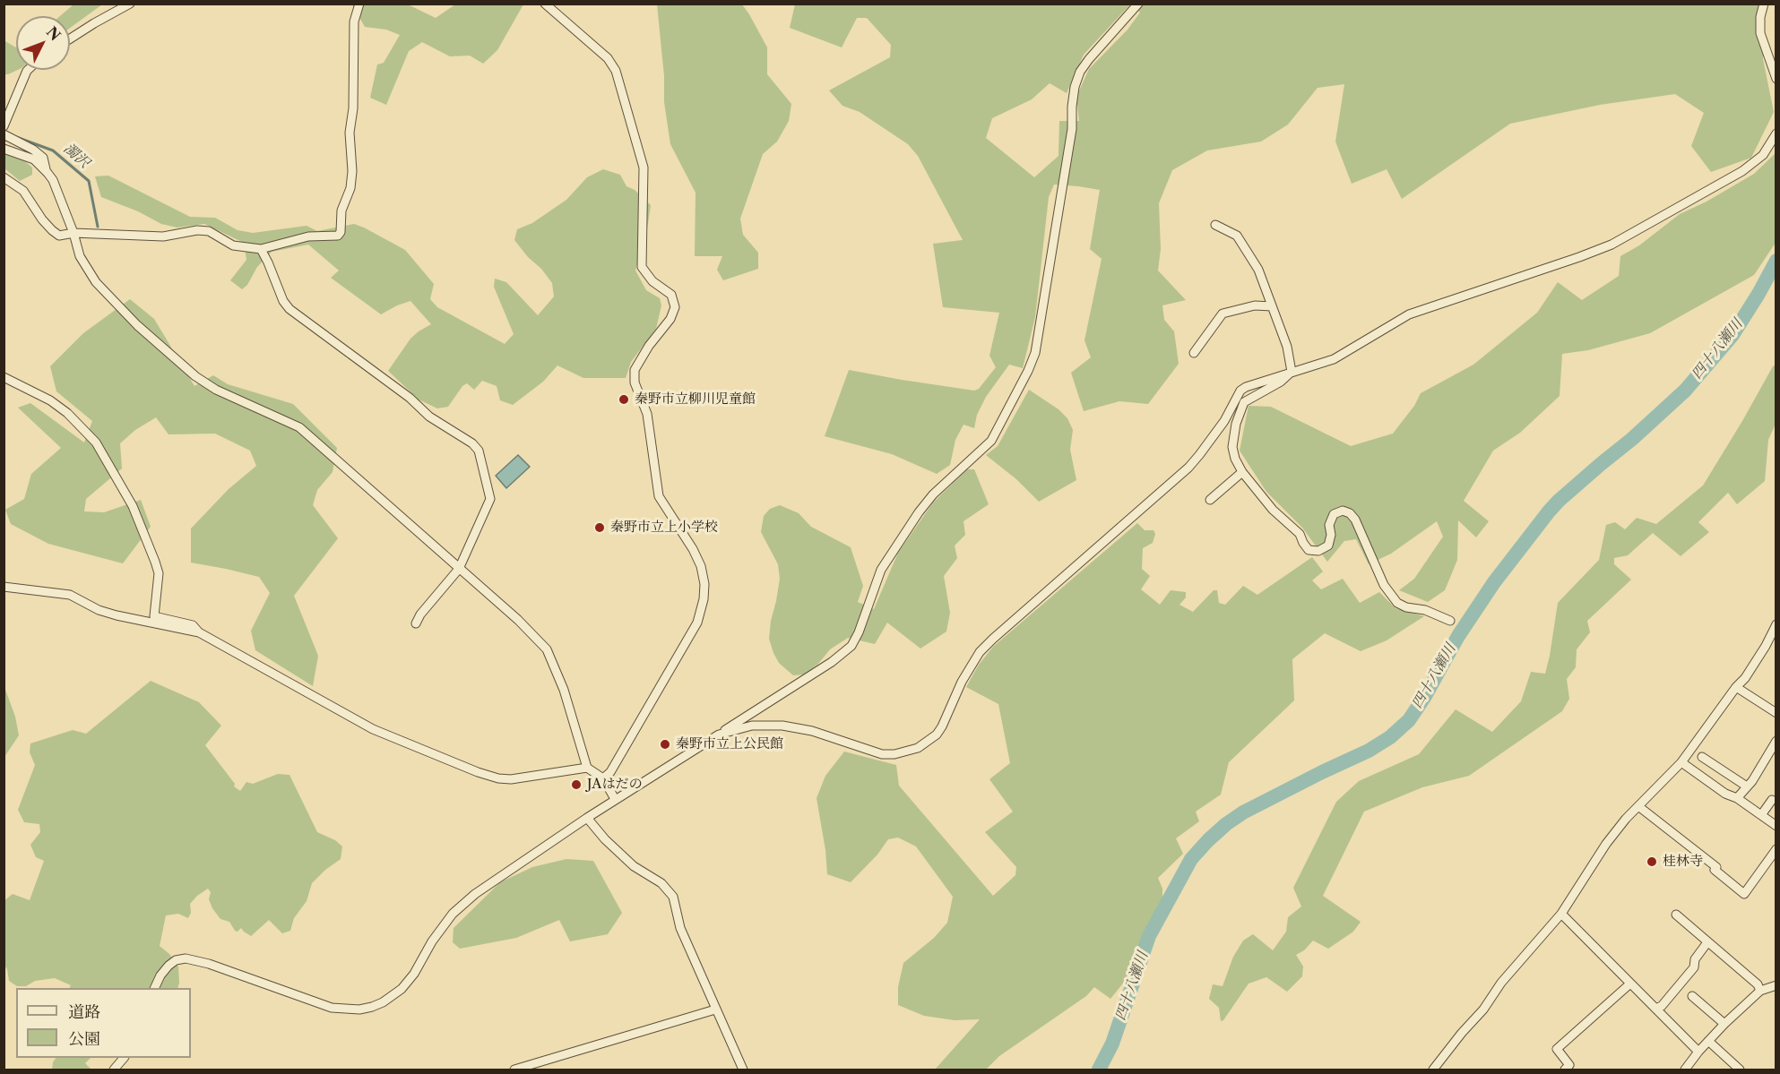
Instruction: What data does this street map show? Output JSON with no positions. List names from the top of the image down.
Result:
{
  "water": ["濁沢", "四十八瀬川"],
  "places": [
    "秦野市立柳川児童館",
    "秦野市立上小学校",
    "秦野市立上公民館",
    "JAはだの",
    "桂林寺"
  ],
  "legend": ["道路", "公園"],
  "north": "top right"
}
